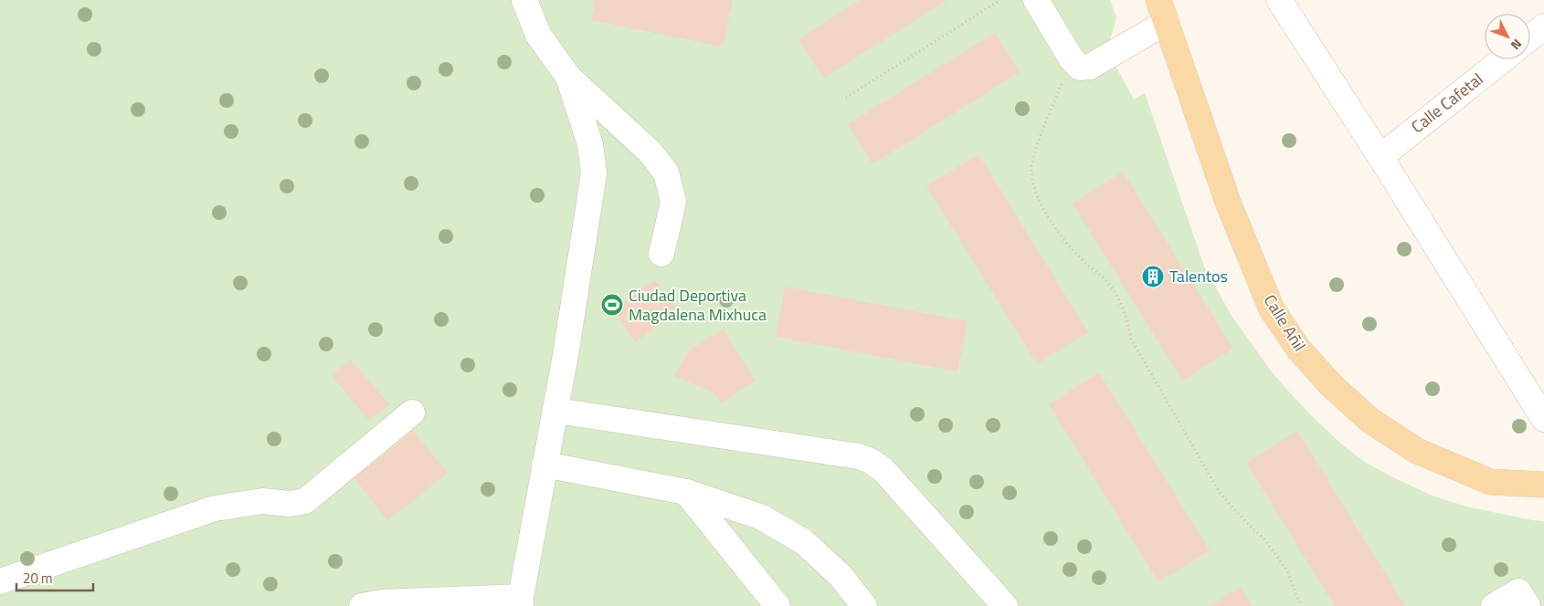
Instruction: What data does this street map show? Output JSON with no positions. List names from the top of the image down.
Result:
{
  "streets": {
    "main road": ["Calle Añil"],
    "street": ["Calle Cafetal"]
  },
  "places": {
    "building": ["Talentos"],
    "sports": ["Ciudad Deportiva Magdalena Mixhuca"]
  },
  "scale_bar": "20 m",
  "north": "bottom right"
}
